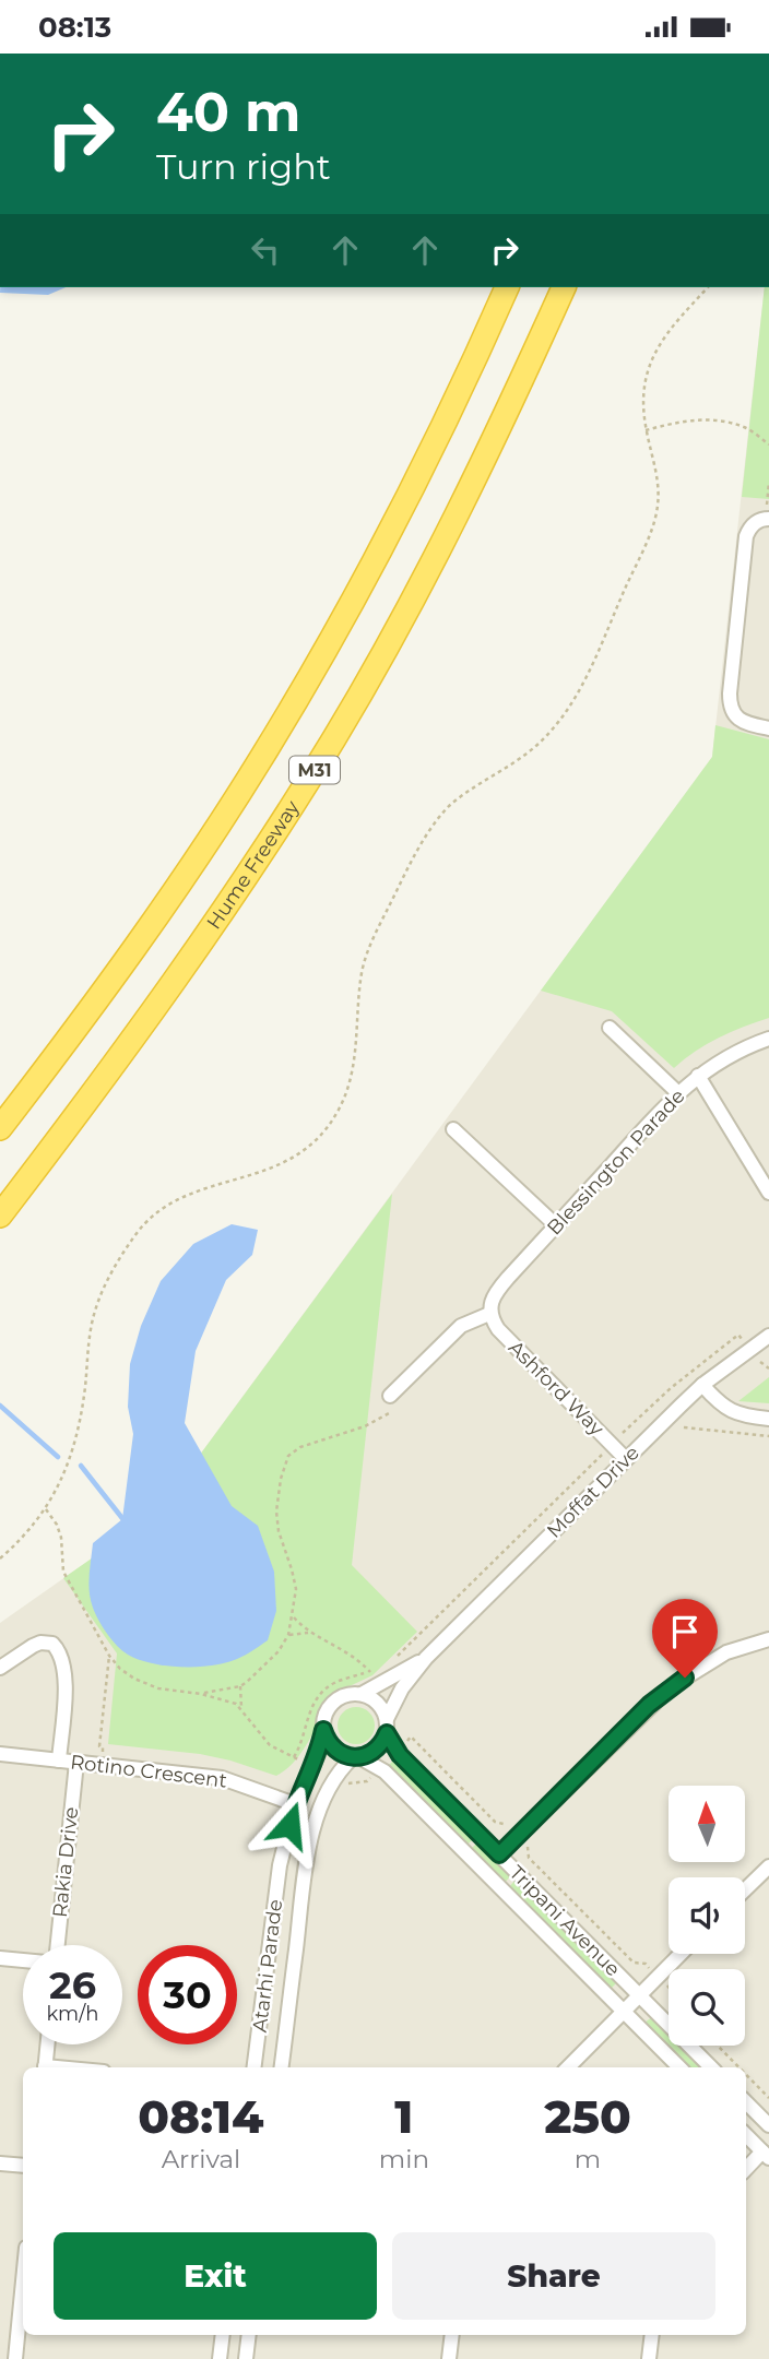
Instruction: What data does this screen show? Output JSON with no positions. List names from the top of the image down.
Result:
{
  "streets": {
    "highway": ["M31", "Hume Freeway"],
    "street": [
      "Blessington Parade",
      "Ashford Way",
      "Moffat Drive",
      "Rotino Crescent",
      "Rakia Drive",
      "Tripani Avenue",
      "Atarhi Parade"
    ]
  },
  "crossings": [
    ["Blessington Parade", "Ashford Way"],
    ["Ashford Way", "Moffat Drive"],
    ["Moffat Drive", "Tripani Avenue"],
    ["Moffat Drive", "Atarhi Parade"],
    ["Rotino Crescent", "Rakia Drive"],
    ["Rotino Crescent", "Atarhi Parade"],
    ["Tripani Avenue", "Atarhi Parade"]
  ],
  "north": "top",
  "page": {
    "status": "08:13",
    "turn": ["40 m", "Turn right"],
    "speed": "26 km/h",
    "limit": "30",
    "eta": [
      "08:14",
      "Arrival",
      "1",
      "min",
      "250",
      "m"
    ],
    "buttons": ["Exit", "Share"]
  }
}
